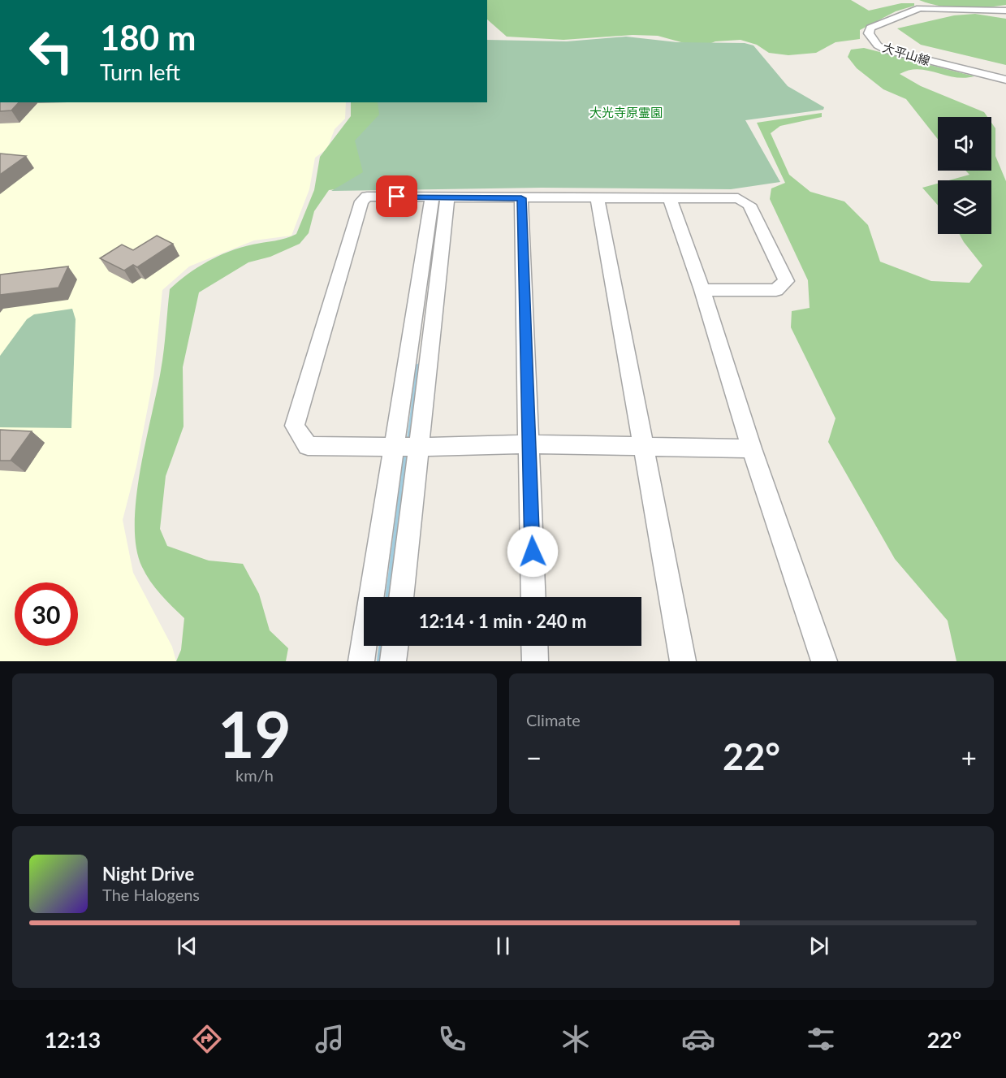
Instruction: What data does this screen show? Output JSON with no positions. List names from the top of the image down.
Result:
{
  "streets": {
    "street": ["大平山線"]
  },
  "parks": ["大光寺原霊園"],
  "page": {
    "turn": ["180 m", "Turn left"],
    "limit": "30",
    "trip": "12:14 · 1 min · 240 m",
    "tile": [
      ["19", "km/h"],
      "Climate"
    ],
    "heat": ["−", "22°", "+"],
    "song": ["Night Drive", "The Halogens"],
    "tabs": ["12:13", "22°"]
  }
}
